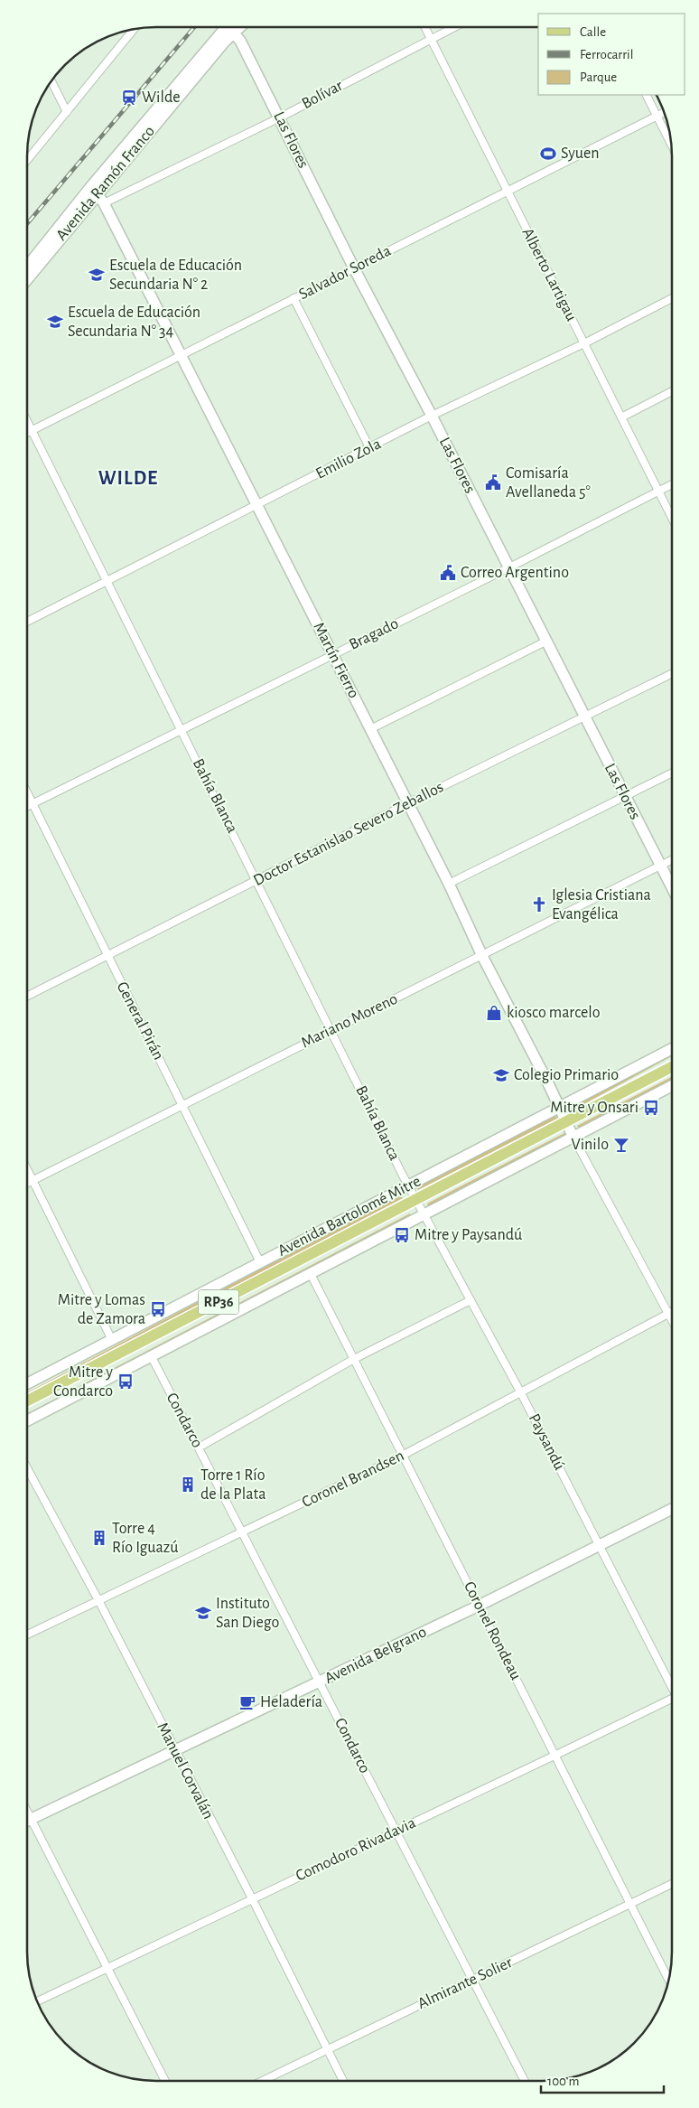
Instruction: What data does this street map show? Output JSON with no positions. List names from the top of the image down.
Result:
{
  "streets": {
    "main road": ["Avenida Bartolomé Mitre", "RP36"],
    "street": [
      "Bolívar",
      "Las Flores",
      "Avenida Ramón Franco",
      "Salvador Soreda",
      "Alberto Lartigau",
      "Emilio Zola",
      "Bragado",
      "Martín Fierro",
      "Bahía Blanca",
      "Doctor Estanislao Severo Zeballos",
      "General Pirán",
      "Mariano Moreno",
      "Condarco",
      "Paysandú",
      "Coronel Brandsen",
      "Coronel Rondeau",
      "Avenida Belgrano",
      "Manuel Corvalán",
      "Comodoro Rivadavia",
      "Almirante Solier"
    ]
  },
  "crossings": [
    ["Bolívar", "Las Flores"],
    ["Bolívar", "Alberto Lartigau"],
    ["Bolívar", "Martín Fierro"],
    ["Las Flores", "Avenida Ramón Franco"],
    ["Las Flores", "Salvador Soreda"],
    ["Las Flores", "Emilio Zola"],
    ["Las Flores", "Bragado"],
    ["Las Flores", "Doctor Estanislao Severo Zeballos"],
    ["Las Flores", "Mariano Moreno"],
    ["Avenida Ramón Franco", "Martín Fierro"],
    ["Salvador Soreda", "Alberto Lartigau"],
    ["Salvador Soreda", "Martín Fierro"],
    ["Salvador Soreda", "Bahía Blanca"],
    ["Alberto Lartigau", "Emilio Zola"],
    ["Alberto Lartigau", "Bragado"],
    ["Emilio Zola", "Martín Fierro"],
    ["Emilio Zola", "Bahía Blanca"],
    ["Bragado", "Martín Fierro"],
    ["Bragado", "Bahía Blanca"],
    ["Bragado", "General Pirán"],
    ["Martín Fierro", "Doctor Estanislao Severo Zeballos"],
    ["Martín Fierro", "Mariano Moreno"],
    ["Martín Fierro", "Avenida Bartolomé Mitre"],
    ["Bahía Blanca", "Doctor Estanislao Severo Zeballos"],
    ["Bahía Blanca", "Mariano Moreno"],
    ["Bahía Blanca", "Avenida Bartolomé Mitre"],
    ["Bahía Blanca", "Paysandú"],
    ["Doctor Estanislao Severo Zeballos", "General Pirán"],
    ["General Pirán", "Mariano Moreno"],
    ["General Pirán", "Avenida Bartolomé Mitre"],
    ["Avenida Bartolomé Mitre", "Condarco"],
    ["Avenida Bartolomé Mitre", "Paysandú"],
    ["Avenida Bartolomé Mitre", "Coronel Rondeau"],
    ["Condarco", "Coronel Brandsen"],
    ["Condarco", "Avenida Belgrano"],
    ["Condarco", "Comodoro Rivadavia"],
    ["Condarco", "Almirante Solier"],
    ["Paysandú", "Coronel Brandsen"],
    ["Paysandú", "Avenida Belgrano"],
    ["Coronel Brandsen", "Coronel Rondeau"],
    ["Coronel Brandsen", "Manuel Corvalán"],
    ["Coronel Rondeau", "Avenida Belgrano"],
    ["Coronel Rondeau", "Comodoro Rivadavia"],
    ["Coronel Rondeau", "Almirante Solier"],
    ["Avenida Belgrano", "Manuel Corvalán"],
    ["Manuel Corvalán", "Comodoro Rivadavia"],
    ["Manuel Corvalán", "Almirante Solier"]
  ],
  "districts": ["WILDE"],
  "places": {
    "station": ["Wilde"],
    "sports": ["Syuen"],
    "school or university": [
      "Escuela de Educación Secundaria N° 2",
      "Escuela de Educación Secundaria N° 34",
      "Colegio Primario",
      "Instituto San Diego"
    ],
    "public building": ["Comisaría Avellaneda 5°", "Correo Argentino"],
    "church": ["Iglesia Cristiana Evangélica"],
    "shop": ["kiosco marcelo"],
    "bus stop": [
      "Mitre y Onsari",
      "Mitre y Paysandú",
      "Mitre y Lomas de Zamora",
      "Mitre y Condarco"
    ],
    "bar": ["Vinilo"],
    "building": ["Torre 1 Río de la Plata", "Torre 4 Río Iguazú"],
    "cafe": ["Heladería"]
  },
  "legend": ["Calle", "Ferrocarril", "Parque"],
  "scale_bar": "100 m"
}
